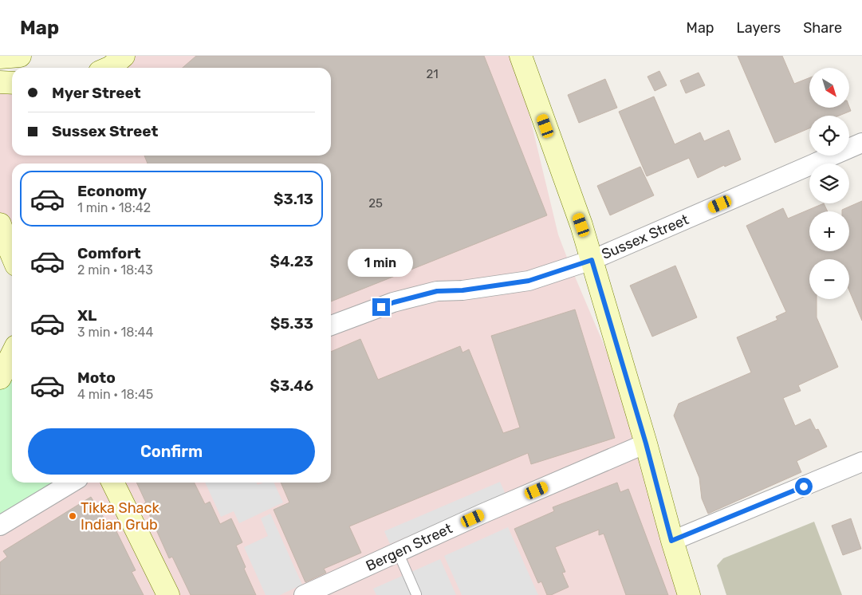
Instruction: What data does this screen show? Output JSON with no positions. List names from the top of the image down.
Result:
{
  "streets": {
    "street": ["Sussex Street", "Bergen Street"]
  },
  "places": ["Tikka Shack Indian Grub"],
  "house_numbers": ["21", "25"],
  "north": "bottom right",
  "page": {
    "header": "Map",
    "nav": ["Map", "Layers", "Share"],
    "map_buttons": ["+", "−"],
    "banner": ["Myer Street", "Sussex Street"],
    "list": [
      {
        "name": "Economy",
        "note": "1 min · 18:42",
        "value": "$3.13"
      },
      {
        "name": "Comfort",
        "note": "2 min · 18:43",
        "value": "$4.23"
      },
      {
        "name": "XL",
        "note": "3 min · 18:44",
        "value": "$5.33"
      },
      {
        "name": "Moto",
        "note": "4 min · 18:45",
        "value": "$3.46"
      }
    ],
    "bubble": "1 min",
    "buttons": "Confirm"
  }
}
